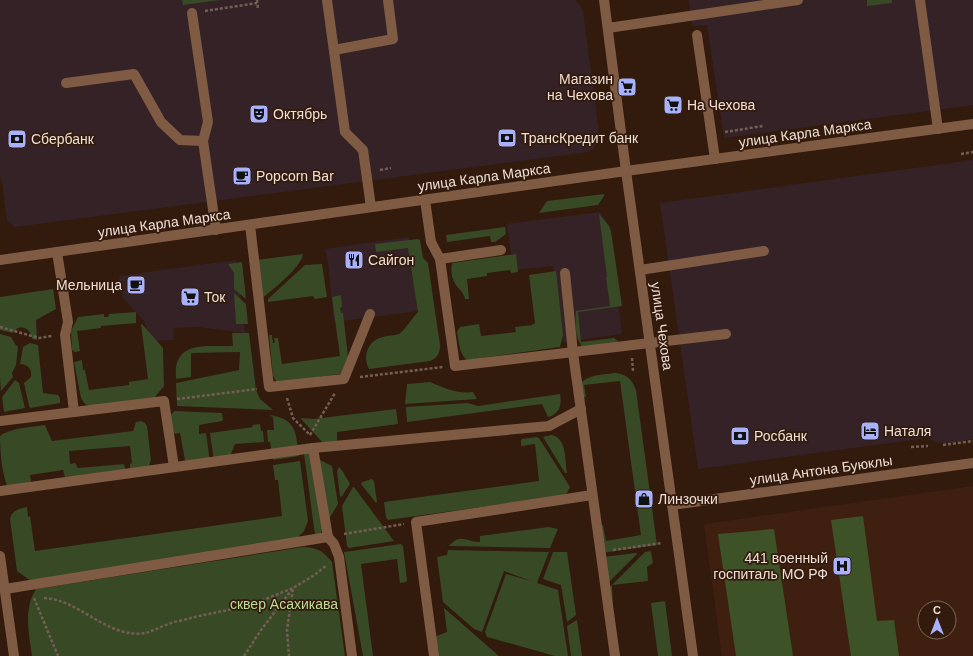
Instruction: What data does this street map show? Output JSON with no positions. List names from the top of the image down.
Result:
{
  "streets": {
    "street": ["улица Карла Маркса", "улица Чехова", "улица Антона Буюклы"]
  },
  "crossings": [
    ["улица Карла Маркса", "улица Чехова"],
    ["улица Чехова", "улица Антона Буюклы"]
  ],
  "parks": ["сквер Асахикава"],
  "places": {
    "supermarket": ["Магазин на Чехова", "На Чехова", "Ток"],
    "theatre": ["Октябрь"],
    "bank": ["ТрансКредит банк", "Сбербанк", "Росбанк"],
    "cafe": ["Popcorn Bar", "Мельница"],
    "restaurant": ["Сайгон"],
    "hotel": ["Наталя"],
    "shop": ["Линзочки"],
    "hospital": ["441 военный госпиталь МО РФ"]
  },
  "north": "top"
}
